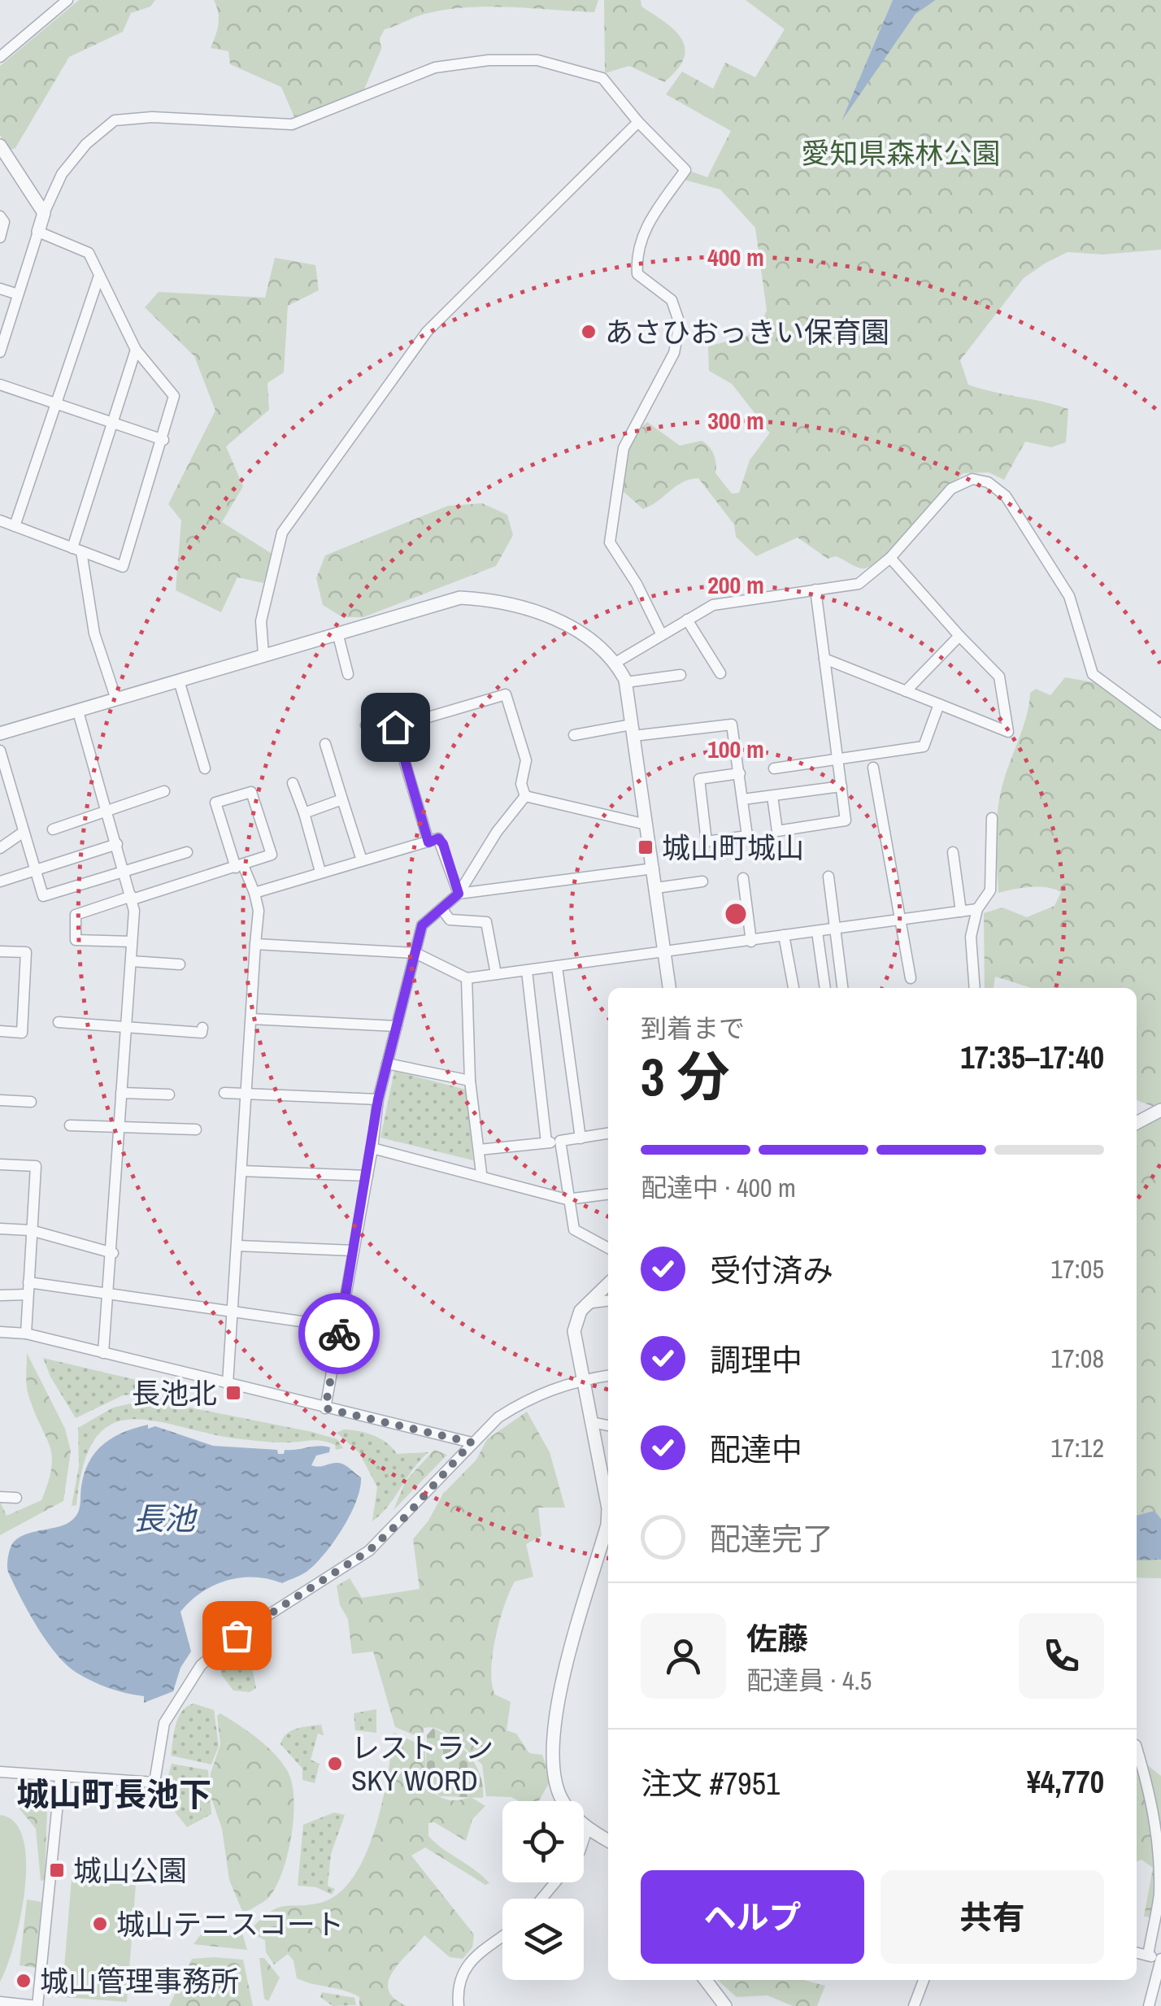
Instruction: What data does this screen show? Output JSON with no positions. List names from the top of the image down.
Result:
{
  "districts": ["城山町長池下"],
  "water": ["長池"],
  "parks": ["愛知県森林公園"],
  "places": {
    "other": [
      "あさひおっきい保育園",
      "レストラン SKY WORD",
      "城山テニスコート",
      "城山管理事務所"
    ],
    "transit": ["城山町城山", "長池北", "城山公園"]
  },
  "page": {
    "heading": ["3 分", "到着まで", "17:35–17:40"],
    "panel": [
      "佐藤",
      "配達員 · 4.5",
      "注文 #7951",
      "¥4,770"
    ],
    "bar": "配達中 · 400 m",
    "list": [
      ["受付済み", "17:05"],
      ["調理中", "17:08"],
      ["配達中", "17:12"],
      "配達完了"
    ],
    "buttons": ["ヘルプ", "共有"]
  },
  "rings": [
    "400 m",
    "300 m",
    "200 m",
    "100 m"
  ]
}
